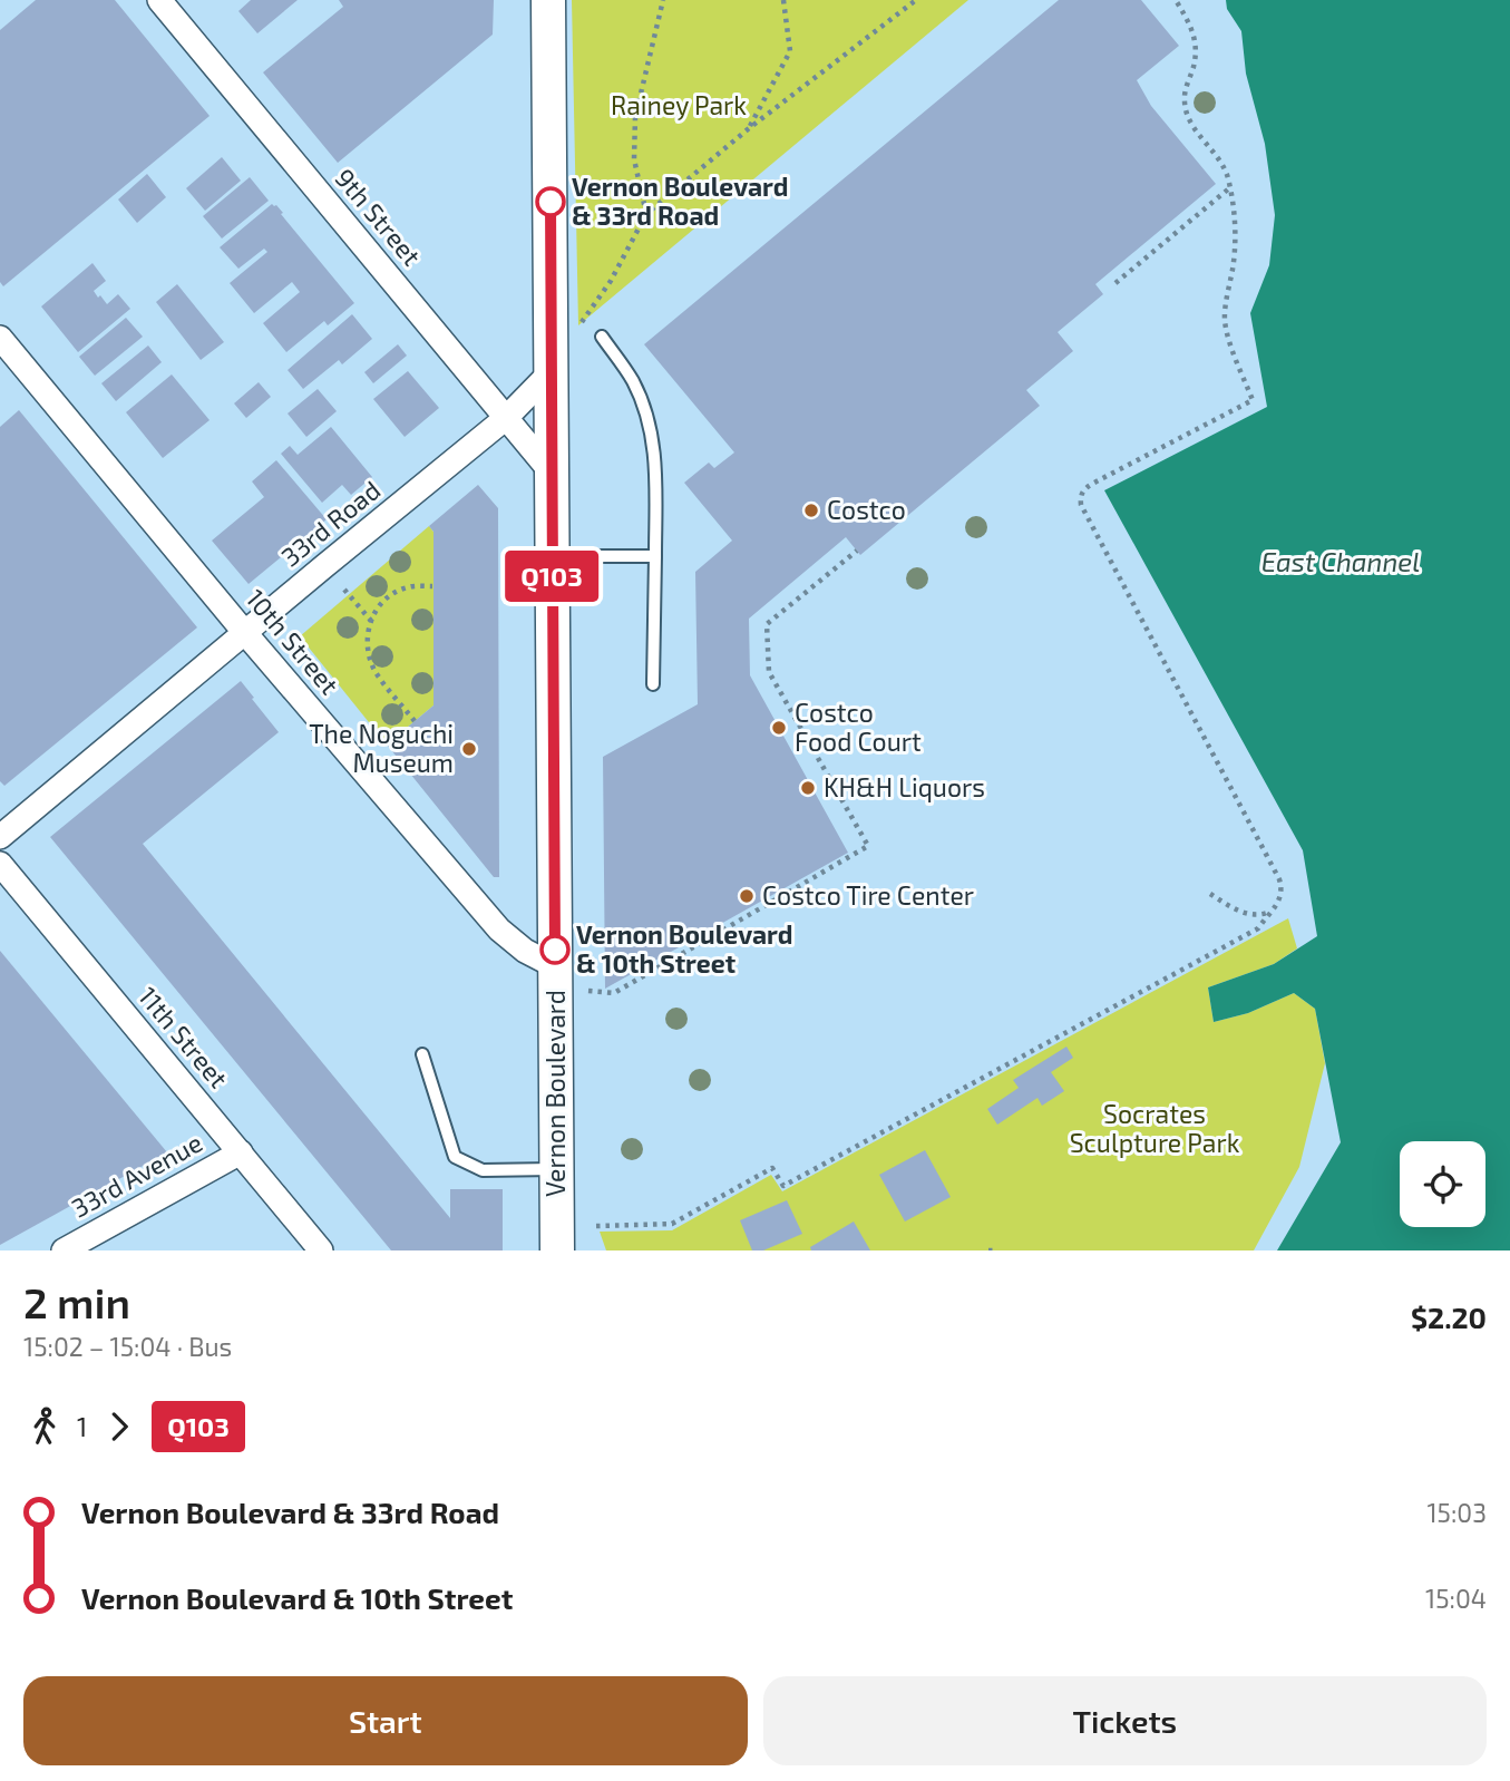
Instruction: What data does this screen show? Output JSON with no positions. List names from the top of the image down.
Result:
{
  "streets": {
    "main road": ["Vernon Boulevard"],
    "street": [
      "9th Street",
      "33rd Road",
      "10th Street",
      "11th Street",
      "33rd Avenue"
    ]
  },
  "crossings": [
    ["9th Street", "33rd Road"],
    ["9th Street", "Vernon Boulevard"],
    ["33rd Road", "10th Street"],
    ["33rd Road", "Vernon Boulevard"],
    ["10th Street", "Vernon Boulevard"],
    ["11th Street", "33rd Avenue"]
  ],
  "water": ["East Channel"],
  "parks": ["Rainey Park", "Socrates Sculpture Park"],
  "places": [
    "Vernon Boulevard & 33rd Road",
    "Costco",
    "Costco Food Court",
    "The Noguchi Museum",
    "KH&H Liquors",
    "Costco Tire Center",
    "Vernon Boulevard & 10th Street"
  ],
  "lines": ["bus line Q103"],
  "page": {
    "on_map": "Q103",
    "heading": ["2 min", "15:02 – 15:04 · Bus", "$2.20"],
    "legs": ["1", "Q103"],
    "list": [
      {
        "name": "Vernon Boulevard & 33rd Road",
        "value": "15:03"
      },
      {
        "name": "Vernon Boulevard & 10th Street",
        "value": "15:04"
      }
    ],
    "buttons": ["Start", "Tickets"]
  }
}
